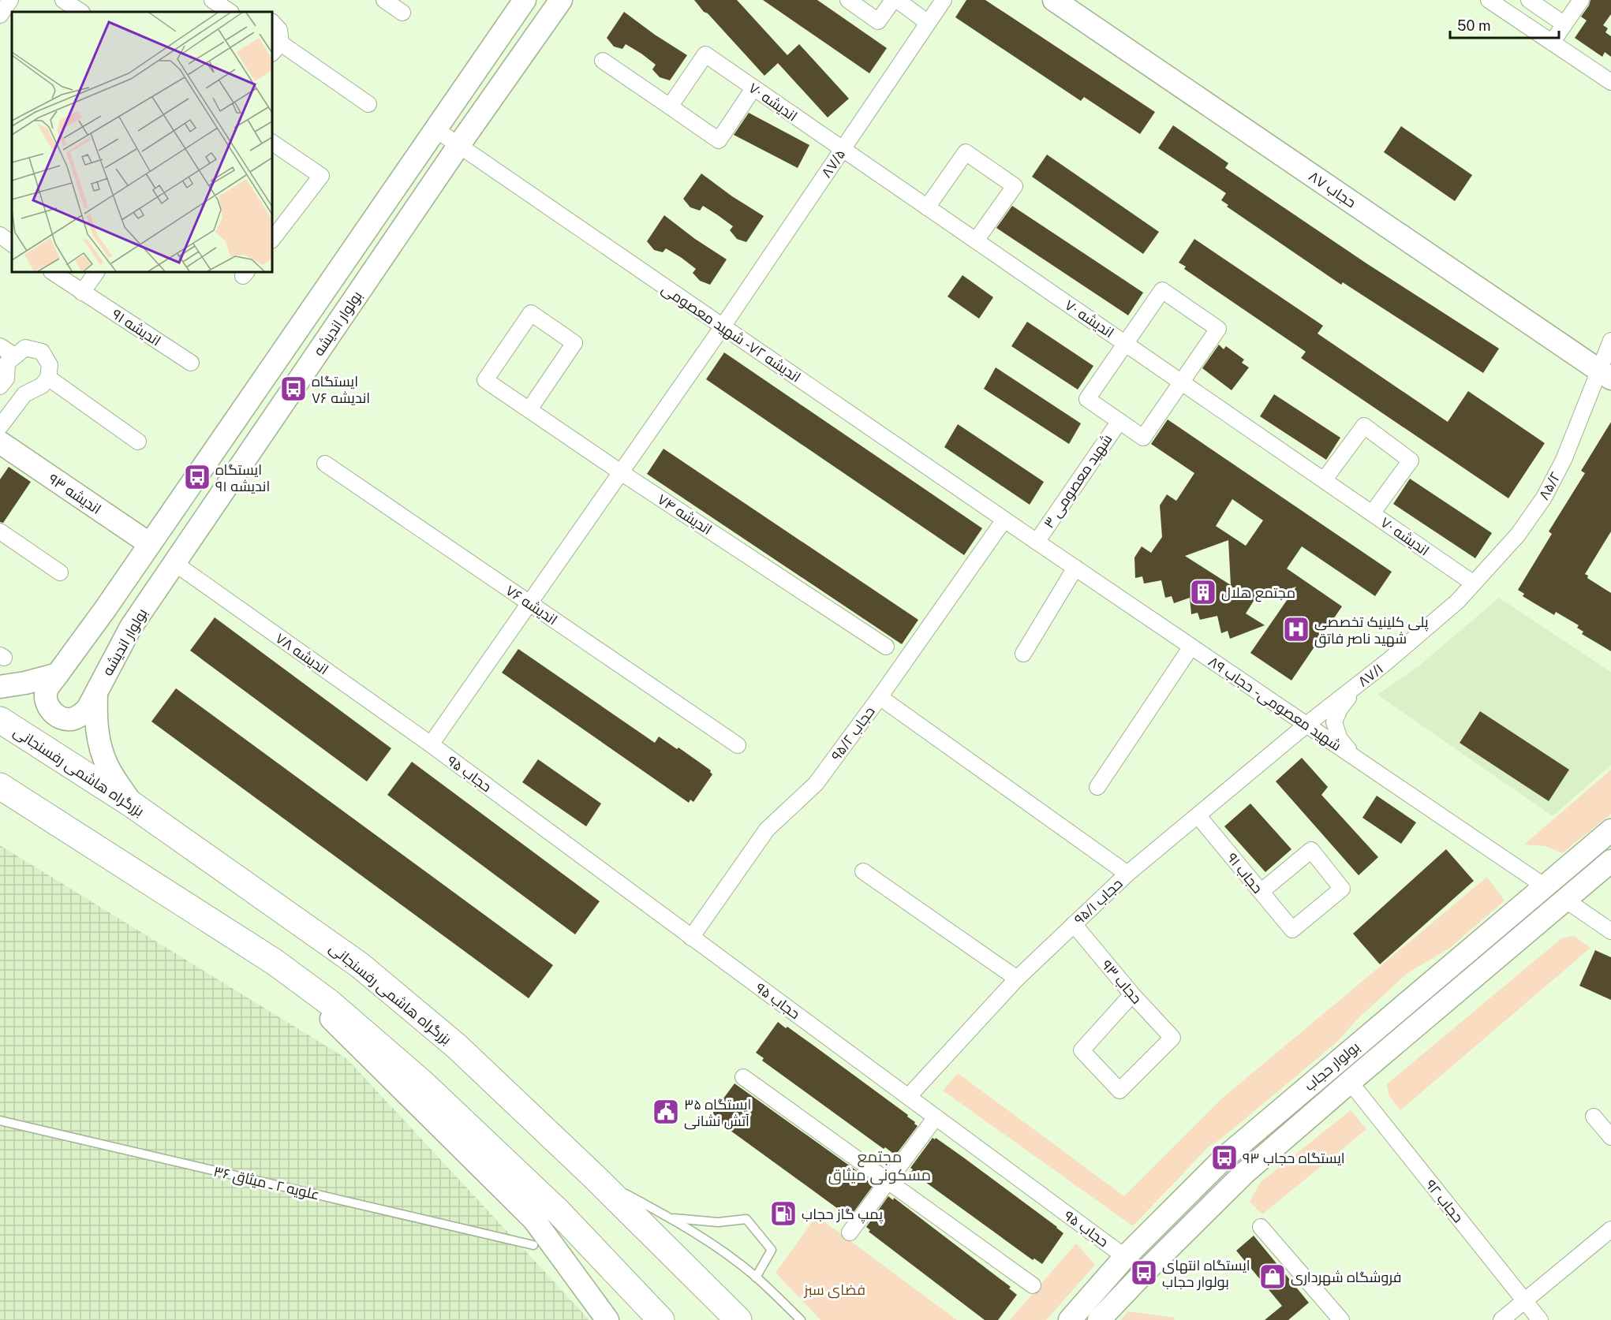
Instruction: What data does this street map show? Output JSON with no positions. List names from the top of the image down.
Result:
{
  "streets": {
    "highway": ["بزرگراه هاشمی رفسنجانی"],
    "main road": [
      "حجاب ۸۷",
      "بولوار اندیشه",
      "اندیشه ۹۳",
      "بولوار حجاب"
    ],
    "street": [
      "اندیشه ۷۰",
      "۸۷/۵",
      "اندیشه ۹۱",
      "اندیشه ۷۲ - شهید معصومی",
      "شهید معصومی ۳",
      "۸۵/۲",
      "اندیشه ۷۴",
      "اندیشه ۷۶",
      "اندیشه ۷۸",
      "۸۷/۱",
      "شهید معصومی - حجاب ۸۹",
      "حجاب ۹۵/۲",
      "حجاب ۹۵",
      "حجاب ۹۱",
      "حجاب ۹۵/۱",
      "حجاب ۹۳",
      "حجاب ۹۲"
    ],
    "lane": ["علویه ۲ ـ میثاق ۳۶"]
  },
  "crossings": [
    ["اندیشه ۷۰", "۸۷/۵"],
    ["اندیشه ۷۰", "۸۵/۲"],
    ["اندیشه ۷۰", "۸۷/۱"],
    ["۸۷/۵", "اندیشه ۷۲ - شهید معصومی"],
    ["۸۷/۵", "اندیشه ۷۴"],
    ["۸۷/۵", "اندیشه ۷۶"],
    ["۸۷/۵", "اندیشه ۷۸"],
    ["۸۷/۵", "حجاب ۹۵"],
    ["حجاب ۸۷", "۸۵/۲"],
    ["بولوار اندیشه", "اندیشه ۷۲ - شهید معصومی"],
    ["بولوار اندیشه", "اندیشه ۹۳"],
    ["بولوار اندیشه", "اندیشه ۷۸"],
    ["بولوار اندیشه", "بزرگراه هاشمی رفسنجانی"],
    ["اندیشه ۷۲ - شهید معصومی", "شهید معصومی - حجاب ۸۹"],
    ["اندیشه ۷۲ - شهید معصومی", "حجاب ۹۵/۲"],
    ["شهید معصومی ۳", "شهید معصومی - حجاب ۸۹"],
    ["۸۵/۲", "۸۷/۱"],
    ["اندیشه ۷۸", "حجاب ۹۵"],
    ["۸۷/۱", "شهید معصومی - حجاب ۸۹"],
    ["۸۷/۱", "حجاب ۹۵/۱"],
    ["شهید معصومی - حجاب ۸۹", "حجاب ۹۵/۲"],
    ["شهید معصومی - حجاب ۸۹", "حجاب ۹۵/۱"],
    ["شهید معصومی - حجاب ۸۹", "بولوار حجاب"],
    ["حجاب ۹۵/۲", "حجاب ۹۵"],
    ["حجاب ۹۵", "حجاب ۹۵/۱"],
    ["حجاب ۹۵", "بولوار حجاب"],
    ["حجاب ۹۱", "حجاب ۹۵/۱"],
    ["حجاب ۹۵/۱", "حجاب ۹۳"],
    ["بولوار حجاب", "حجاب ۹۲"]
  ],
  "districts": ["مجتمع مسکونی میثاق"],
  "parks": ["فضای سبز"],
  "places": {
    "bus stop": [
      "ایستگاه اندیشه ۷۶",
      "ایستگاه اندیشه ۹۱",
      "ایستگاه حجاب ۹۳",
      "ایستگاه انتهای بولوار حجاب"
    ],
    "building": ["مجتمع هلال"],
    "hospital": ["پلی کلینیک تخصصی شهید ناصر فاتق"],
    "public building": ["ایستگاه ۳۵ آتش نشانی"],
    "fuel station": ["پمپ گاز حجاب"],
    "shop": ["فروشگاه شهرداری"]
  },
  "scale_bar": "50 m"
}
